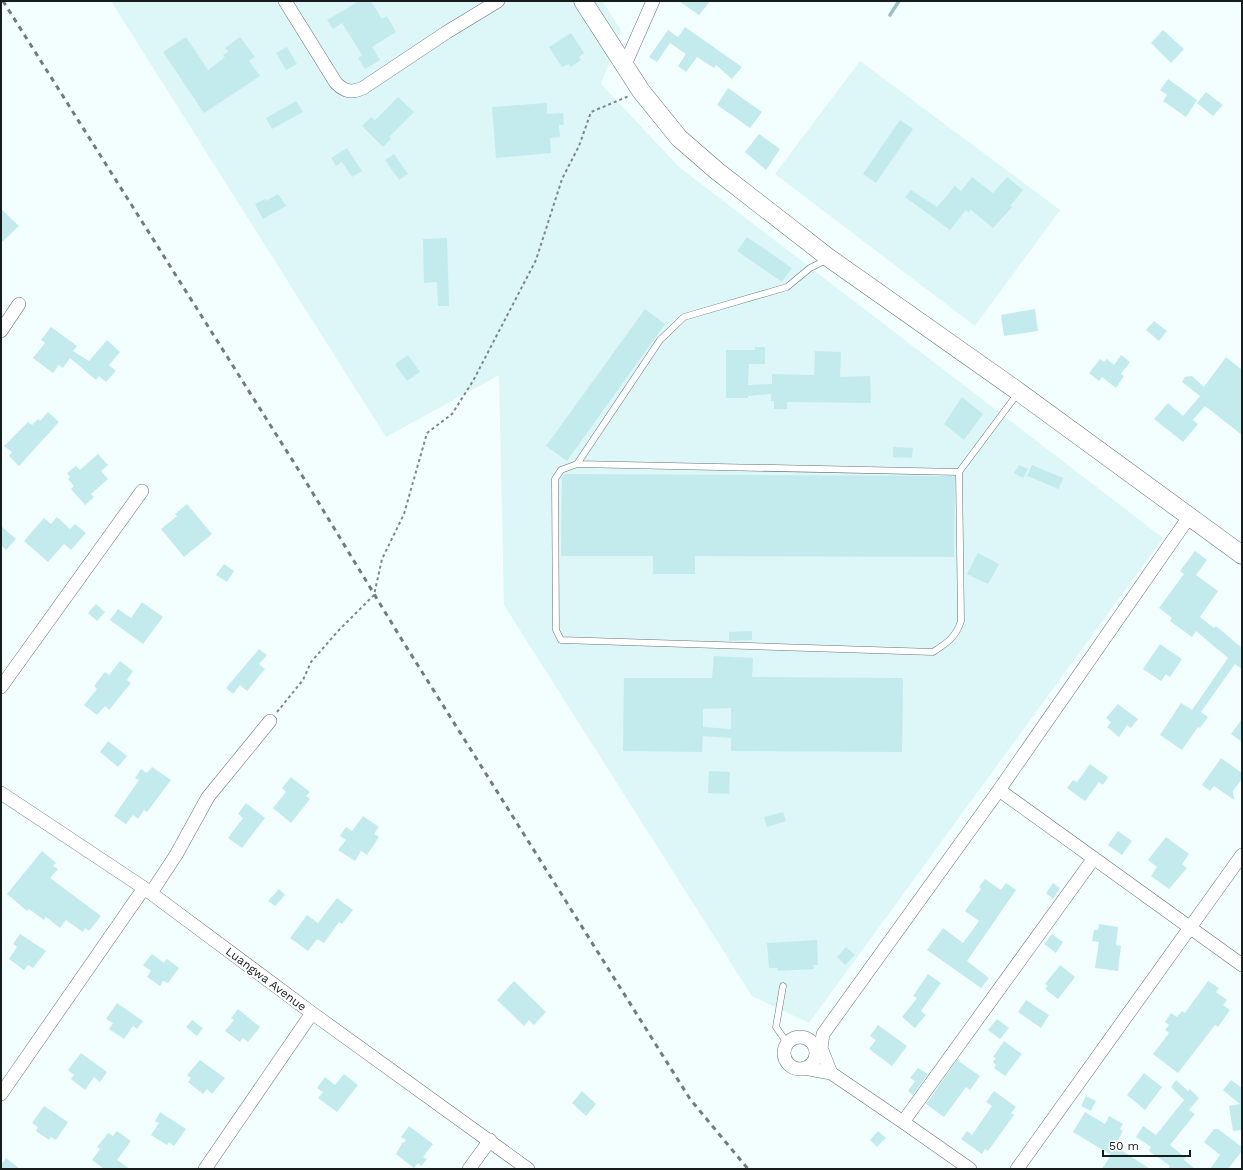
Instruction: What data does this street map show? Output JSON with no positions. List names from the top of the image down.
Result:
{
  "streets": {
    "street": ["Luangwa Avenue"]
  },
  "scale_bar": "50 m"
}
